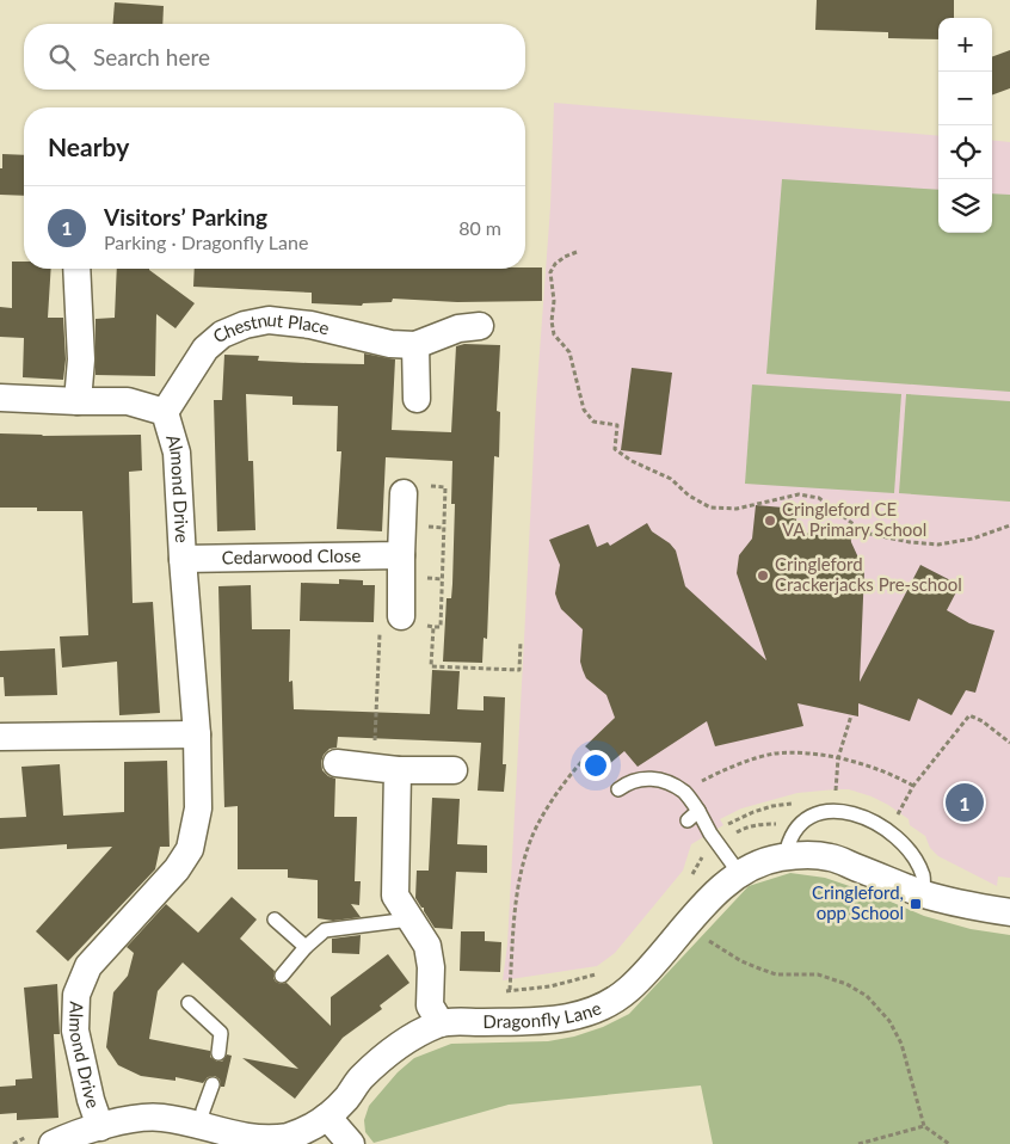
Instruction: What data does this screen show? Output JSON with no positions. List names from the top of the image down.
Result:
{
  "streets": {
    "street": [
      "Chestnut Place",
      "Almond Drive",
      "Cedarwood Close",
      "Dragonfly Lane"
    ]
  },
  "crossings": [
    ["Chestnut Place", "Almond Drive"],
    ["Almond Drive", "Cedarwood Close"],
    ["Almond Drive", "Dragonfly Lane"]
  ],
  "places": {
    "other": ["Cringleford CE VA Primary School", "Cringleford Crackerjacks Pre-school"],
    "transit": ["Cringleford, opp School"]
  },
  "page": {
    "map_buttons": ["+", "−"],
    "search": "Search here",
    "heading": "Nearby",
    "list": [
      {
        "mark": "1",
        "name": "Visitors’ Parking",
        "note": "Parking · Dragonfly Lane",
        "value": "80 m"
      }
    ],
    "pins": "1"
  }
}
